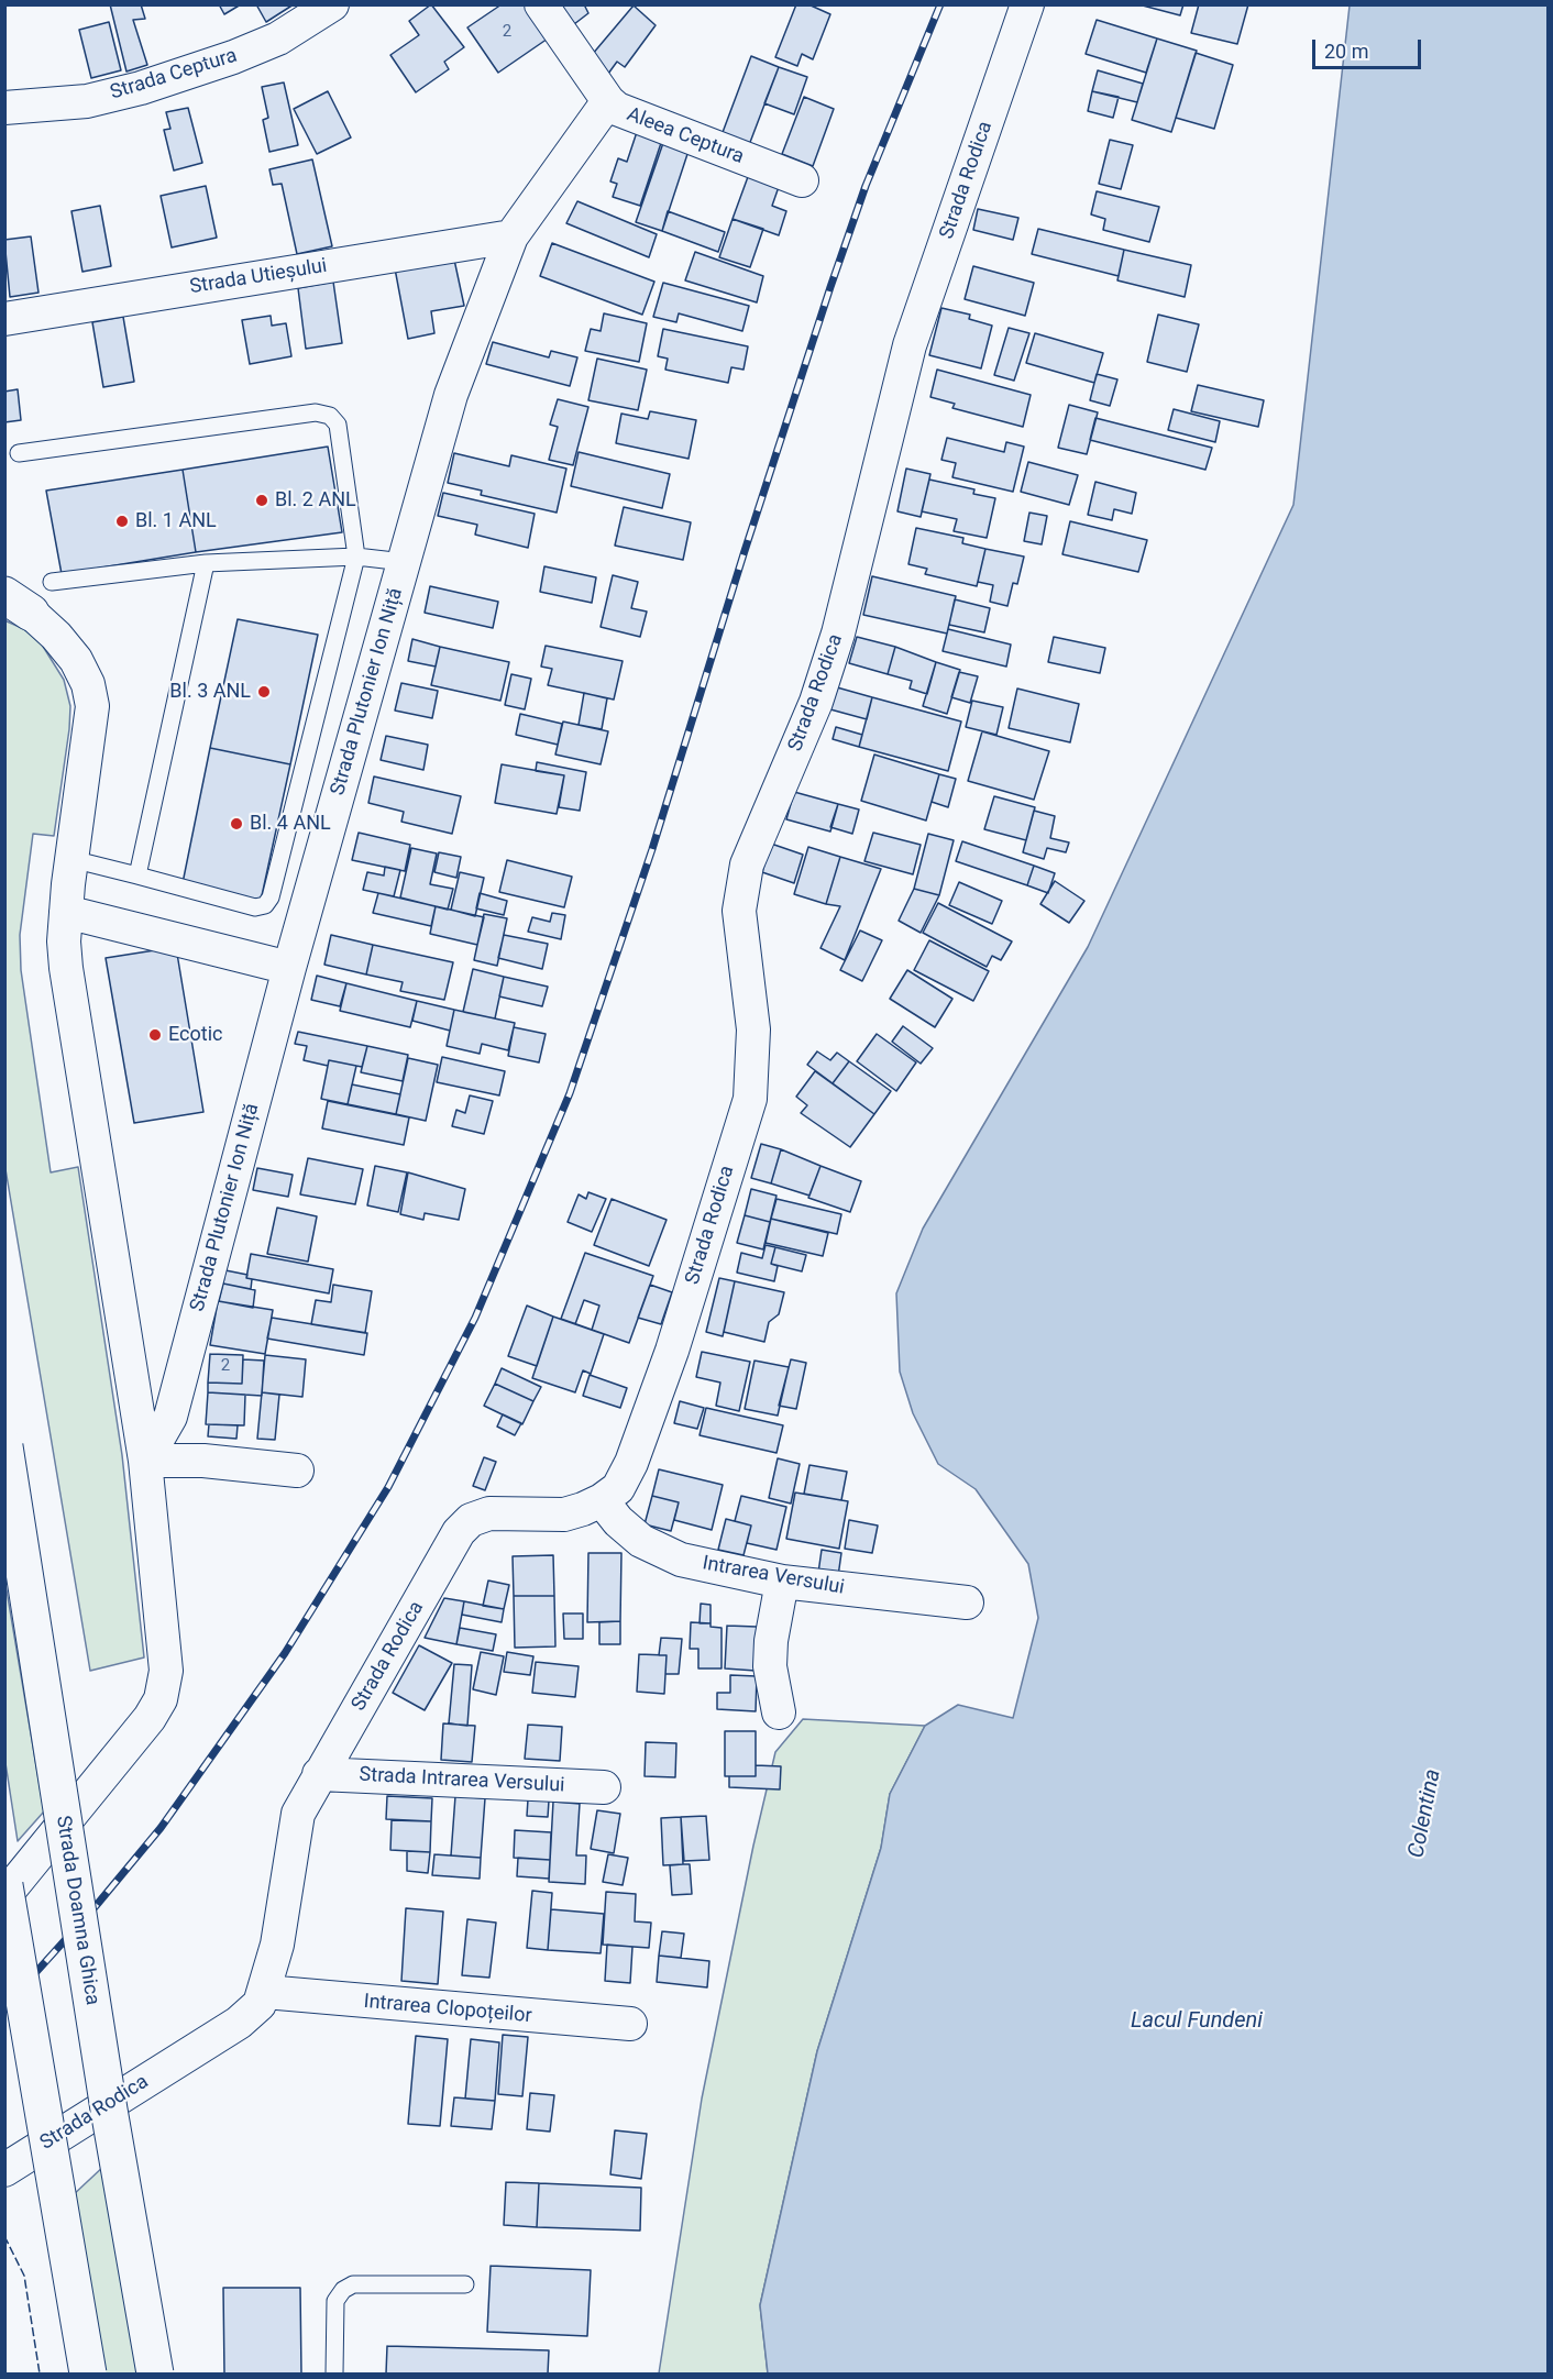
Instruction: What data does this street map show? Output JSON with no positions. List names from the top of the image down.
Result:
{
  "streets": {
    "main road": ["Strada Doamna Ghica"],
    "street": [
      "Strada Ceptura",
      "Aleea Ceptura",
      "Strada Rodica",
      "Strada Utieșului",
      "Strada Plutonier Ion Niță",
      "Intrarea Versului",
      "Strada Intrarea Versului",
      "Intrarea Clopoțeilor"
    ]
  },
  "crossings": [
    ["Aleea Ceptura", "Strada Plutonier Ion Niță"],
    ["Strada Rodica", "Intrarea Versului"],
    ["Strada Rodica", "Strada Intrarea Versului"],
    ["Strada Rodica", "Intrarea Clopoțeilor"],
    ["Strada Utieșului", "Strada Plutonier Ion Niță"]
  ],
  "water": ["Colentina", "Lacul Fundeni"],
  "places": [
    "Bl. 2 ANL",
    "Bl. 1 ANL",
    "Bl. 3 ANL",
    "Bl. 4 ANL",
    "Ecotic"
  ],
  "house_numbers": ["2", "2"],
  "scale_bar": "20 m"
}
